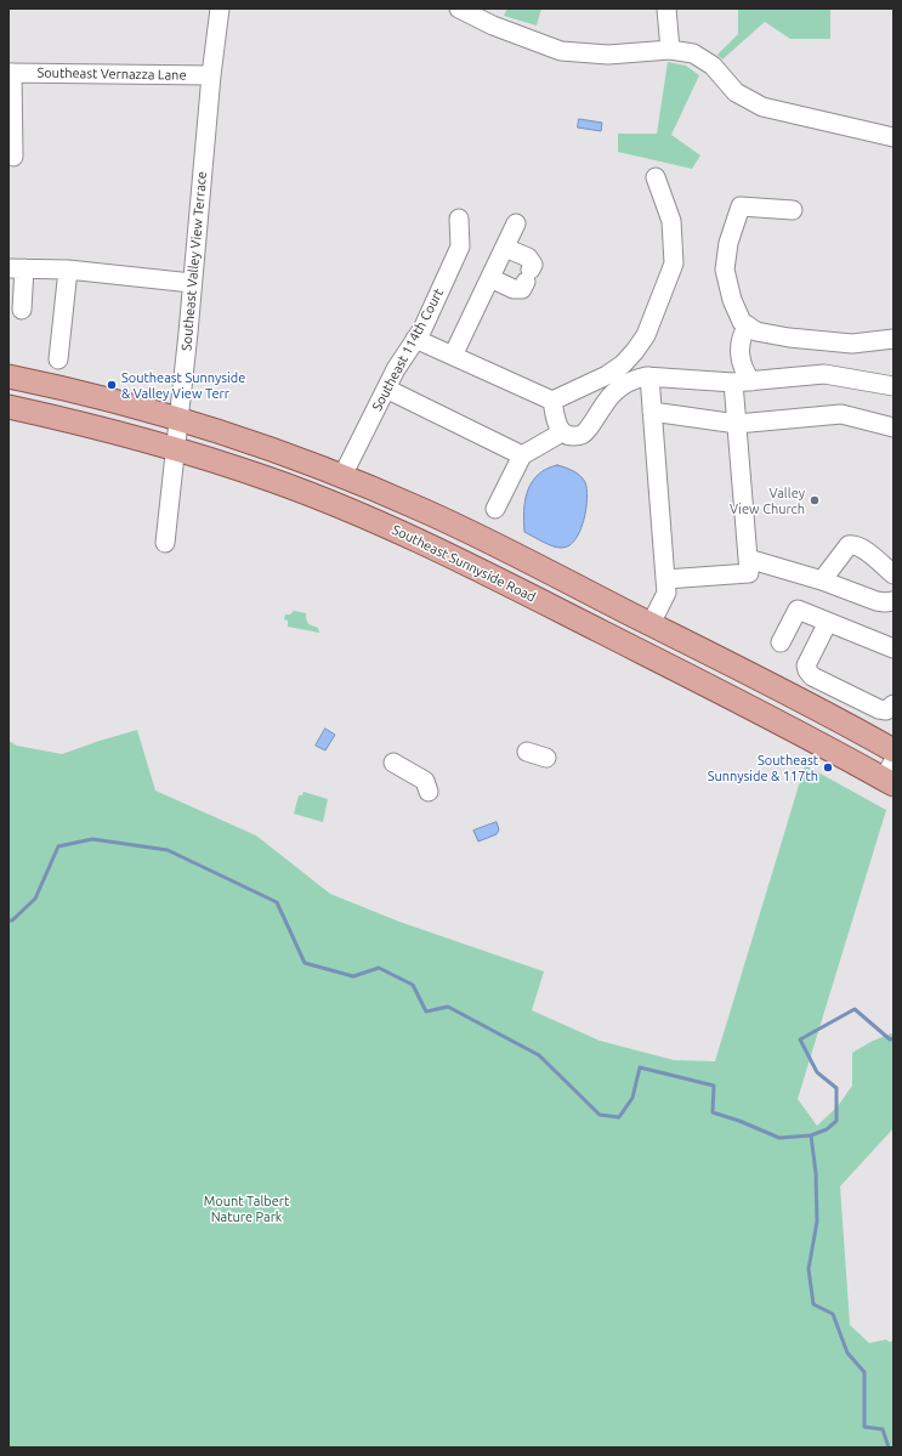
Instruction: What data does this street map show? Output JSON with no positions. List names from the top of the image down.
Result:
{
  "streets": {
    "main road": ["Southeast Sunnyside Road"],
    "street": ["Southeast Vernazza Lane", "Southeast Valley View Terrace", "Southeast 114th Court"]
  },
  "crossings": [
    ["Southeast Vernazza Lane", "Southeast Valley View Terrace"],
    ["Southeast Valley View Terrace", "Southeast Sunnyside Road"]
  ],
  "parks": ["Mount Talbert Nature Park"],
  "places": ["Southeast Sunnyside & Valley View Terr", "Valley View Church", "Southeast Sunnyside & 117th"]
}
